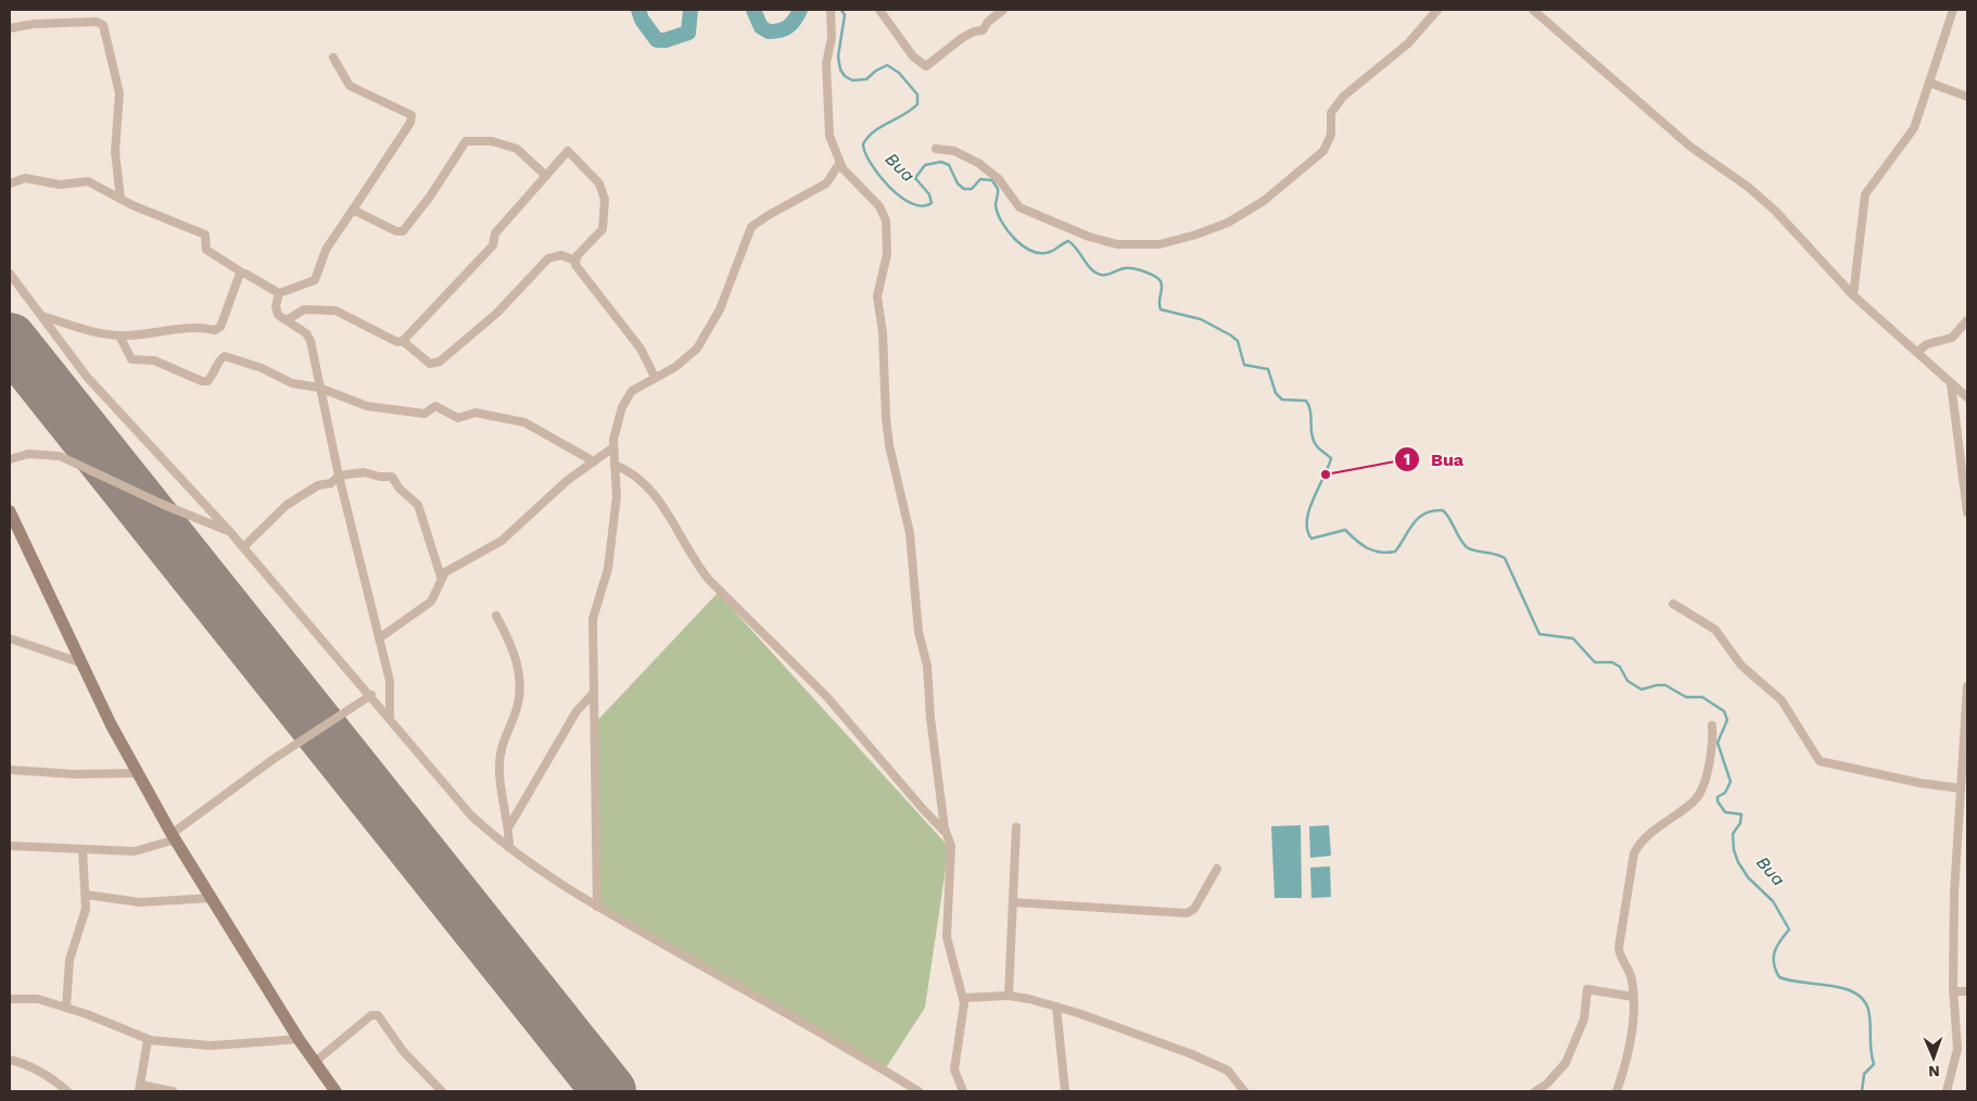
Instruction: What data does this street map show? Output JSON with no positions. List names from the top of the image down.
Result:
{
  "water": ["Bua"],
  "places": ["Bua"],
  "north": "bottom"
}
